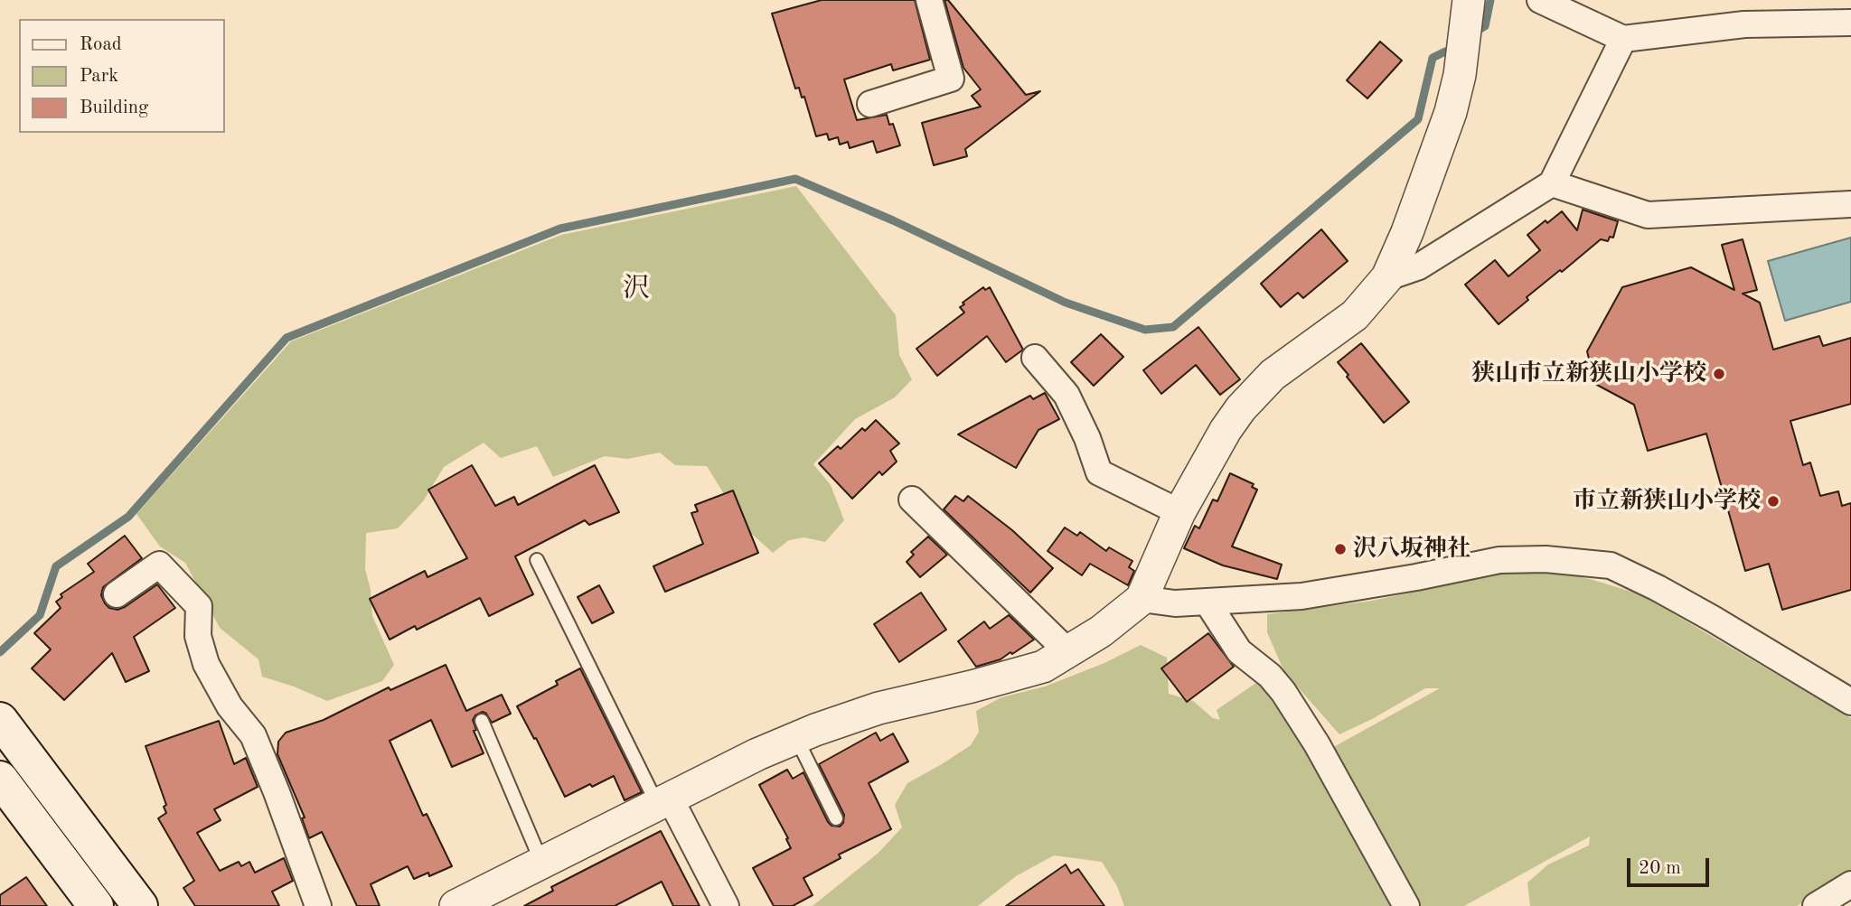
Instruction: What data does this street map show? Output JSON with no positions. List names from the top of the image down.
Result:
{
  "districts": ["沢"],
  "places": ["狭山市立新狭山小学校", "市立新狭山小学校", "沢八坂神社"],
  "legend": ["Road", "Park", "Building"],
  "scale_bar": "20 m"
}
